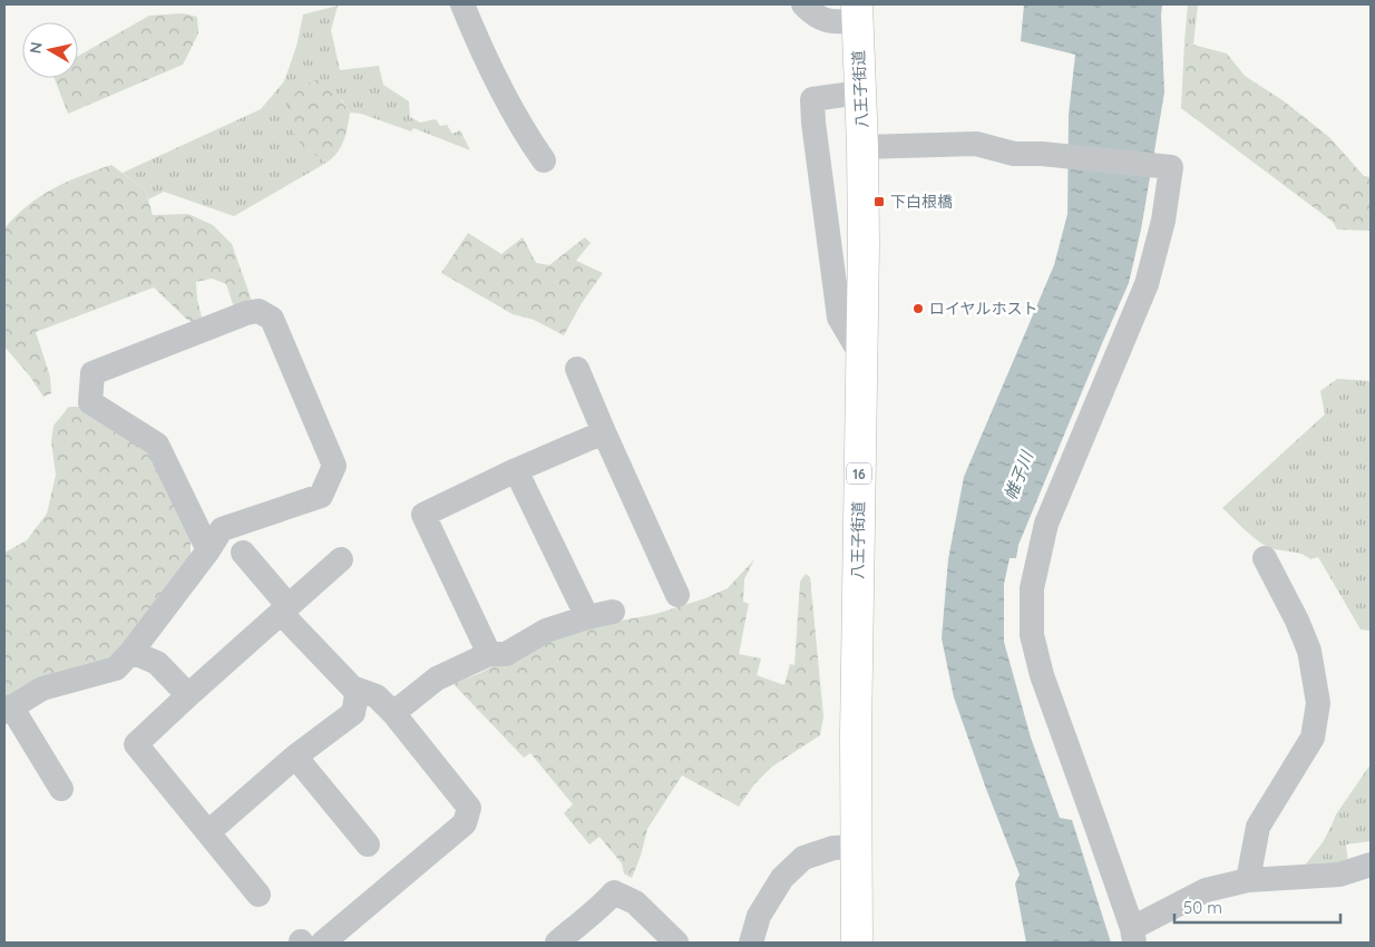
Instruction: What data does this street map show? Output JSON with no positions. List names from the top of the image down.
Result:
{
  "streets": {
    "highway": ["八王子街道", "16"]
  },
  "water": ["帷子川"],
  "places": {
    "transit": ["下白根橋"],
    "other": ["ロイヤルホスト"]
  },
  "scale_bar": "50 m",
  "north": "left"
}
